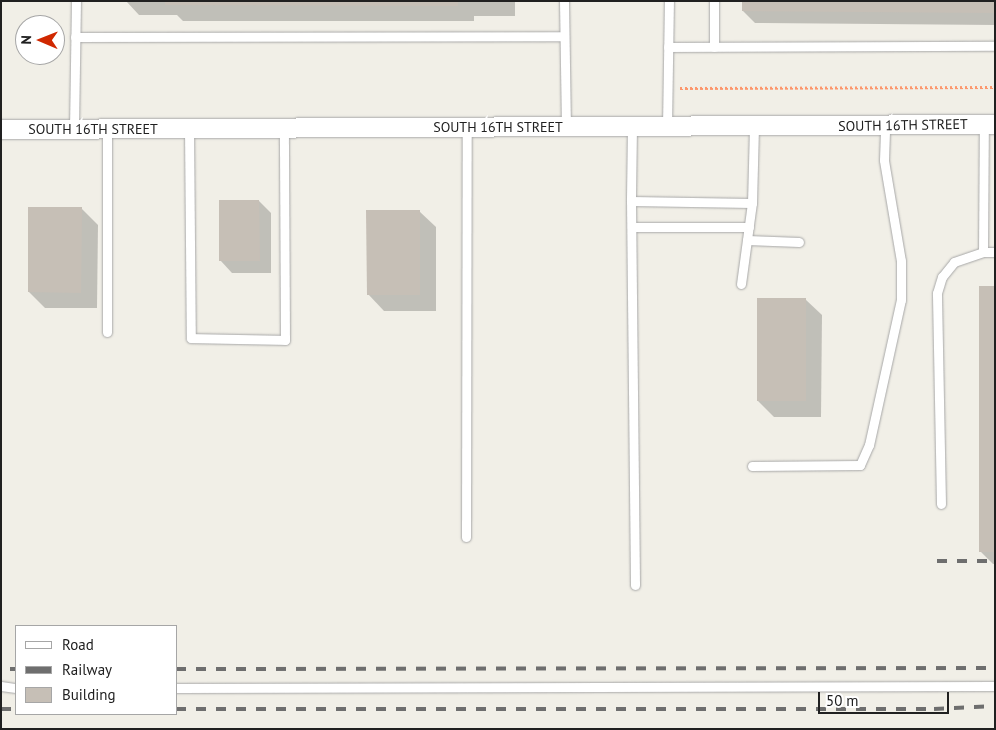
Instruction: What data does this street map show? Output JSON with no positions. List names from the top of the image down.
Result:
{
  "streets": {
    "street": ["SOUTH 16TH STREET"]
  },
  "legend": ["Road", "Railway", "Building"],
  "scale_bar": "50 m",
  "north": "left"
}
